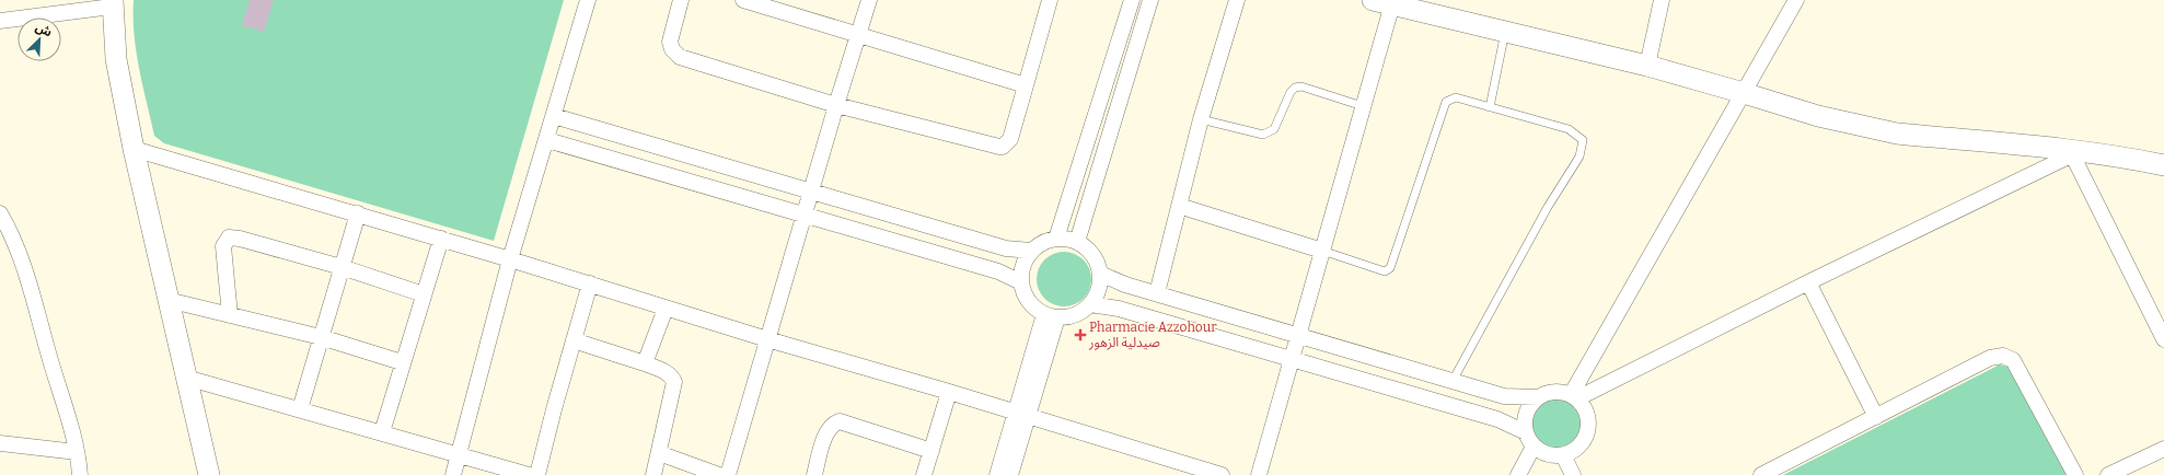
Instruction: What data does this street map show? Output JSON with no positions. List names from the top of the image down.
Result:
{
  "places": {
    "health": ["Pharmacie Azzohour صيدلية الزهور"]
  },
  "north": "top right"
}
